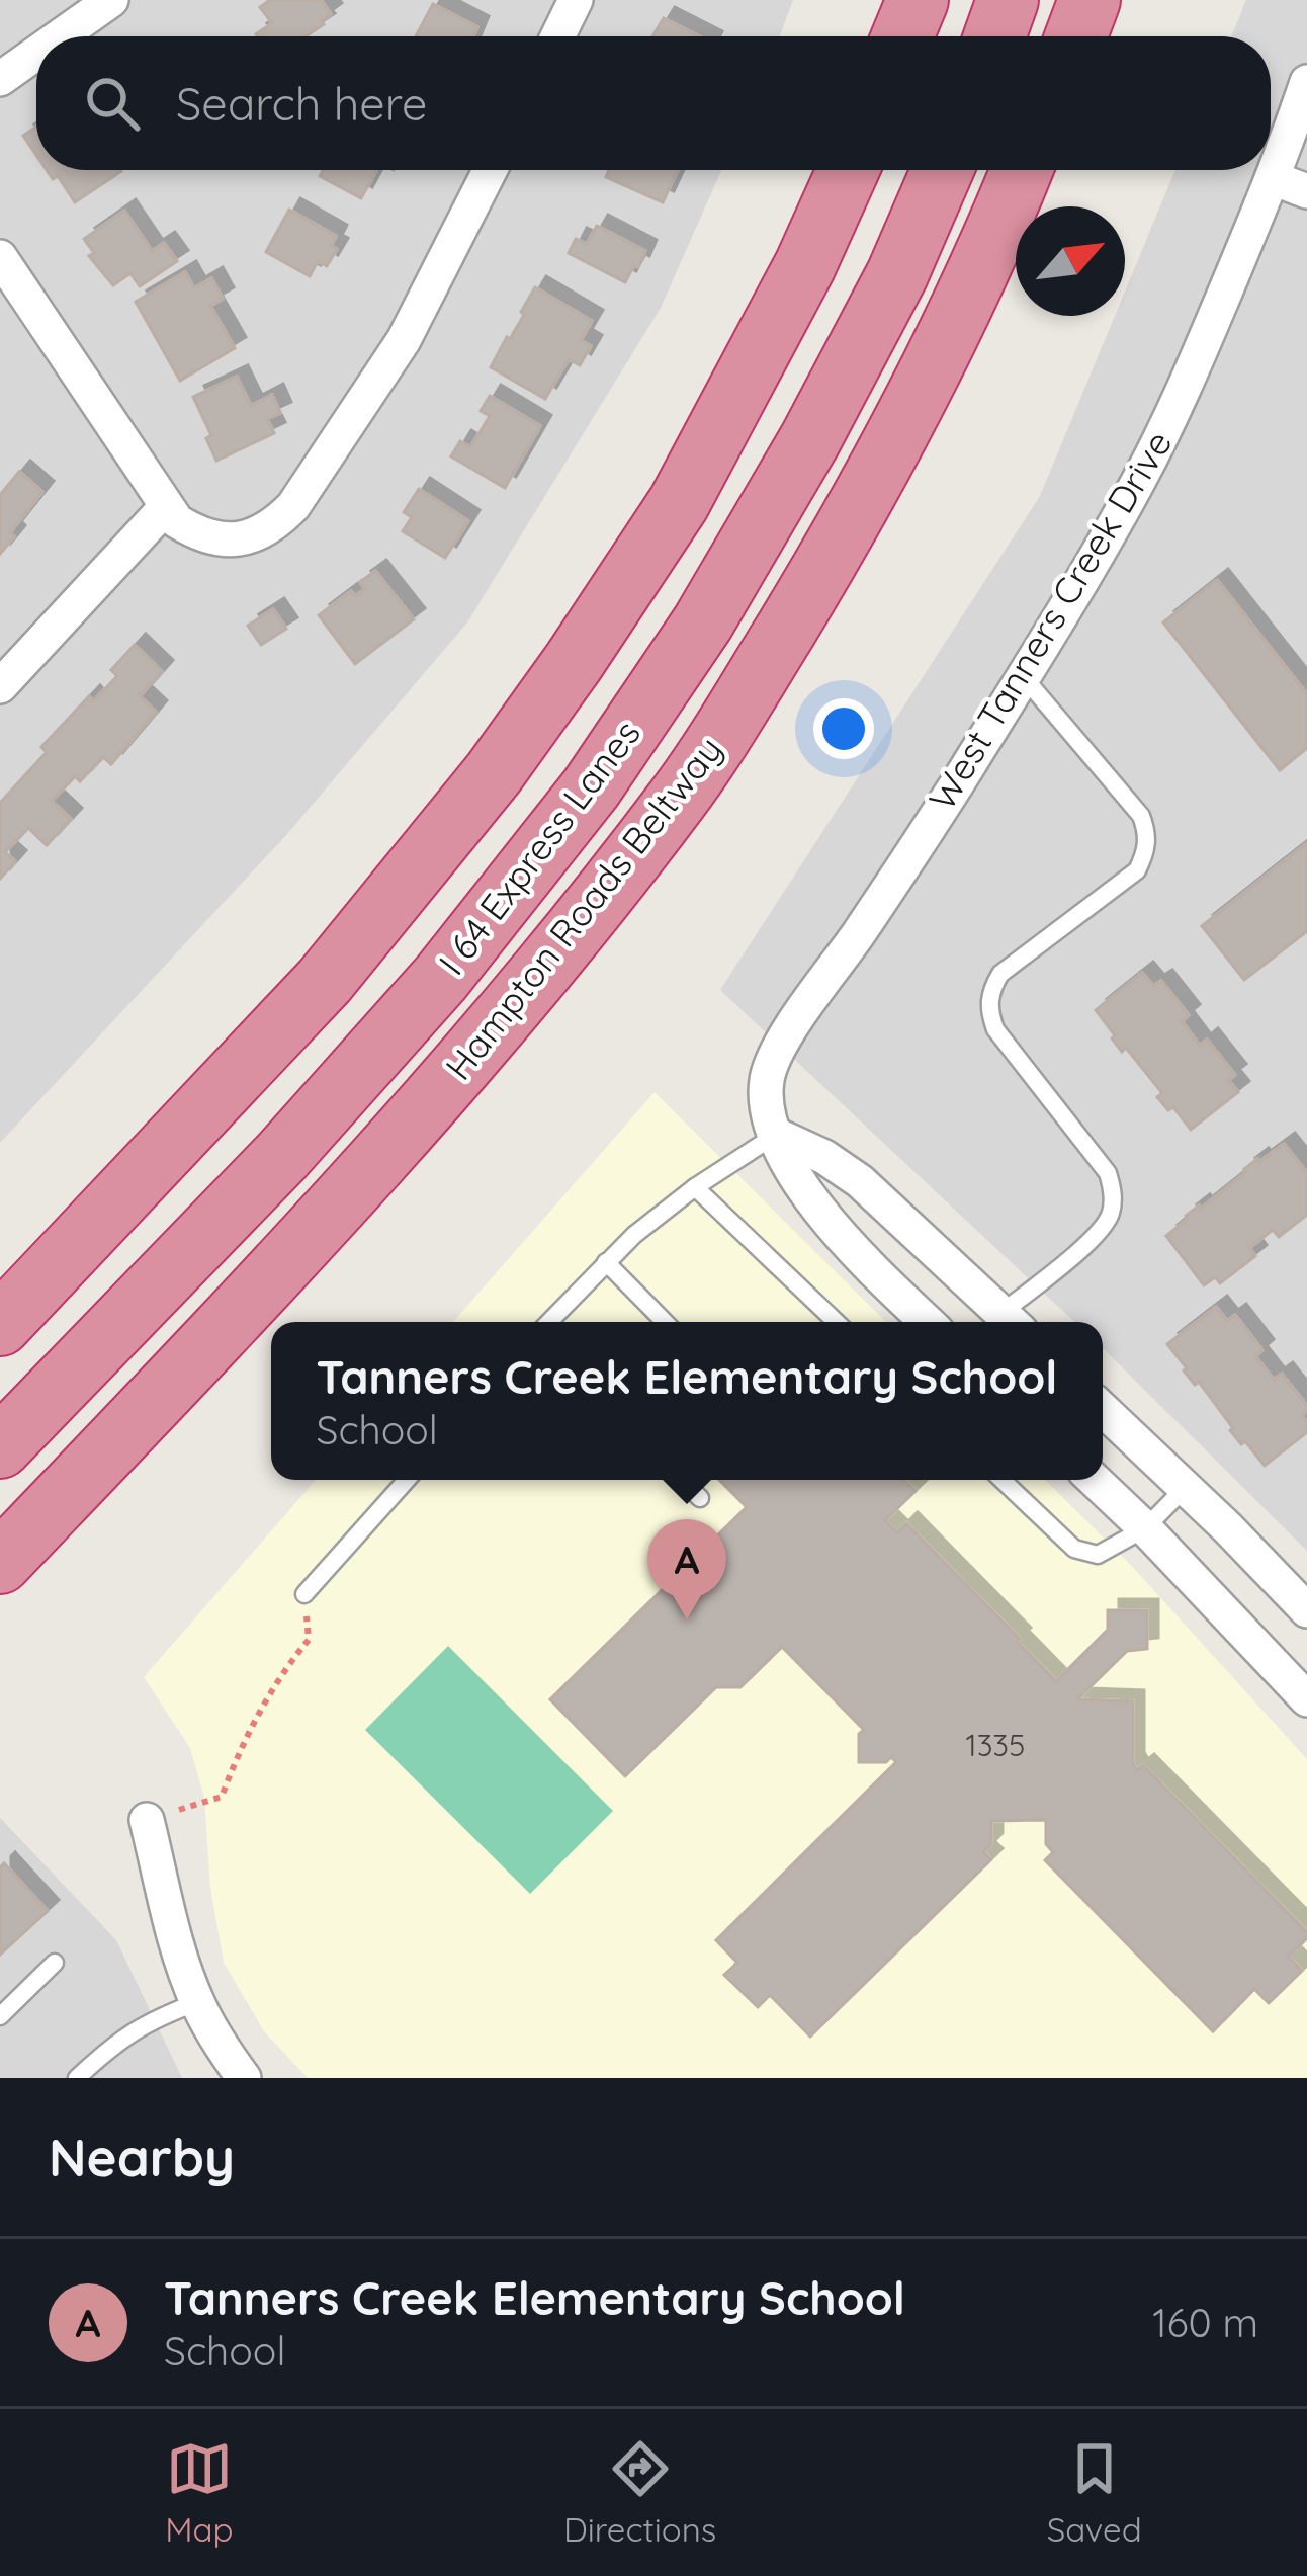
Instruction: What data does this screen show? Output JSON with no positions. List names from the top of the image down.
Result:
{
  "streets": {
    "highway": ["I 64 Express Lanes", "Hampton Roads Beltway"],
    "street": ["West Tanners Creek Drive"]
  },
  "house_numbers": ["1335"],
  "north": "top right",
  "page": {
    "search": "Search here",
    "popup": ["Tanners Creek Elementary School", "School"],
    "pins": "A",
    "heading": "Nearby",
    "list": [
      {
        "mark": "A",
        "name": "Tanners Creek Elementary School",
        "note": "School",
        "value": "160 m"
      }
    ],
    "nav": ["Map", "Directions", "Saved"]
  }
}
